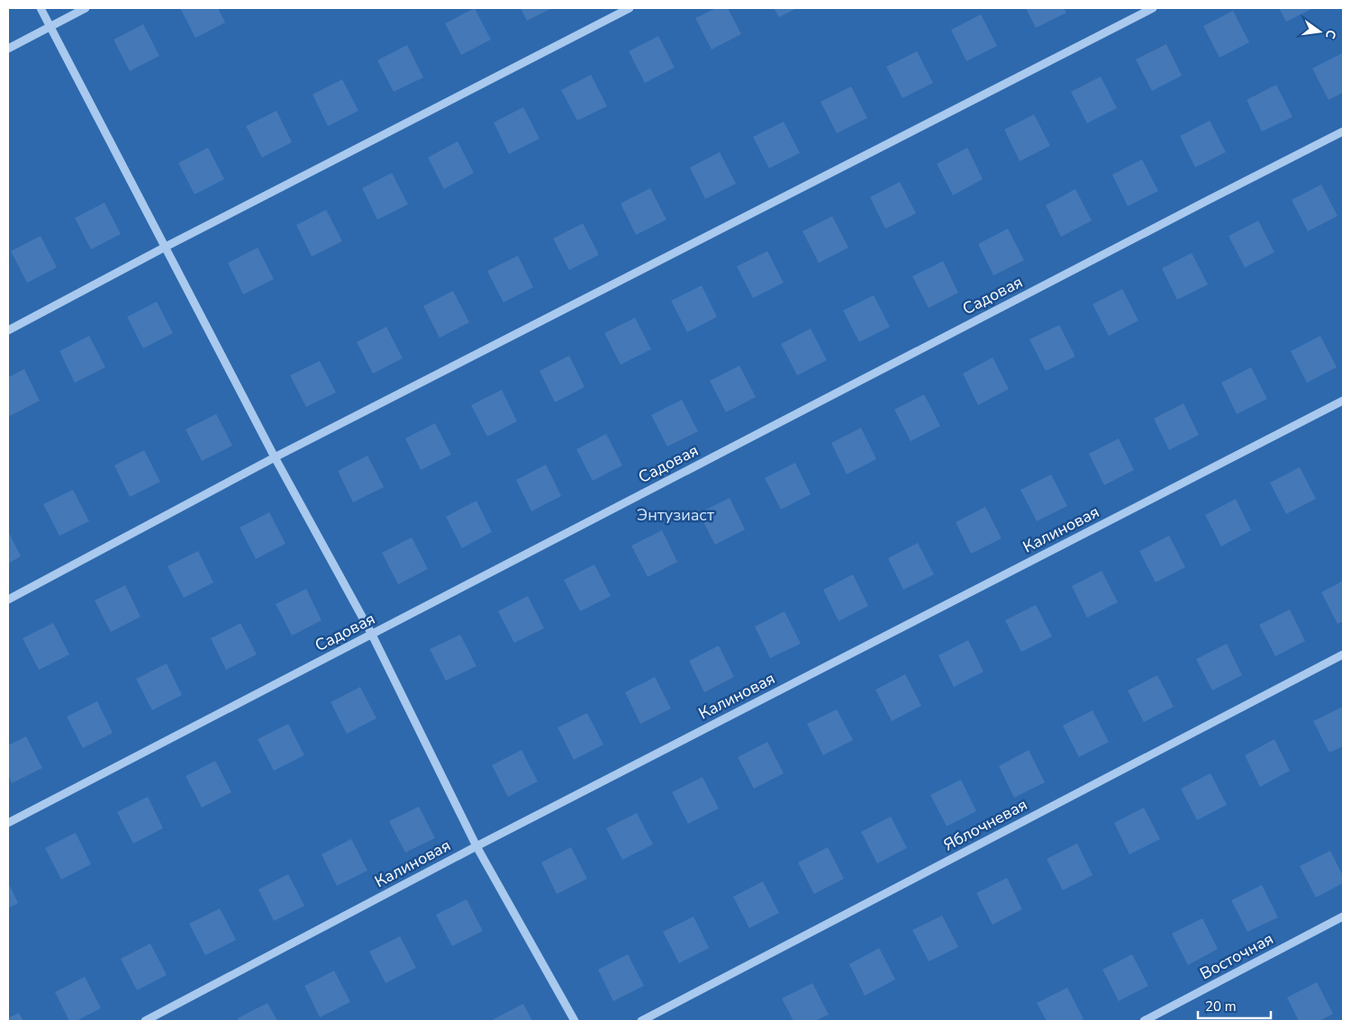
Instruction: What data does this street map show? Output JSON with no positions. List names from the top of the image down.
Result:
{
  "streets": {
    "street": [
      "Садовая",
      "Калиновая",
      "Яблочневая",
      "Восточная"
    ]
  },
  "parks": ["Энтузиаст"],
  "scale_bar": "20 m",
  "north": "right"
}
